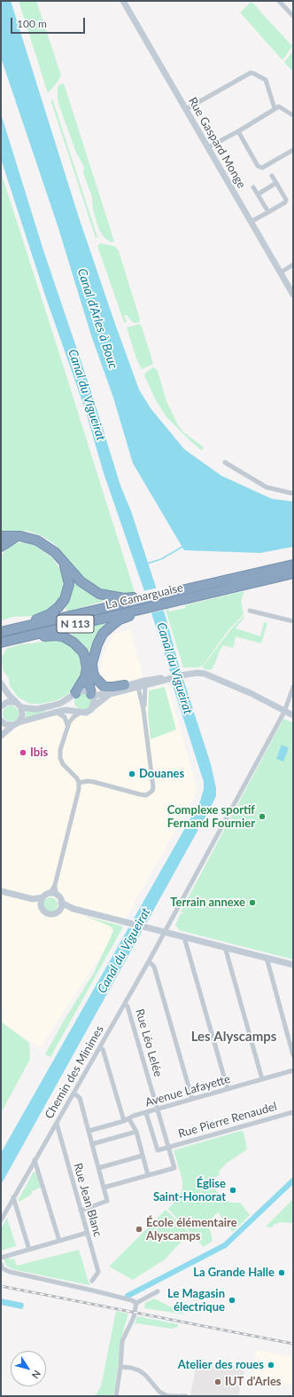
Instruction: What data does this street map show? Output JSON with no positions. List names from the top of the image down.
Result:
{
  "streets": {
    "highway": ["La Camarguaise", "N 113"],
    "main road": ["Rue Gaspard Monge"],
    "street": [
      "Rue Léo Lelée",
      "Chemin des Minimes",
      "Avenue Lafayette",
      "Rue Pierre Renaudel",
      "Rue Jean Blanc"
    ]
  },
  "crossings": [
    ["Rue Léo Lelée", "Chemin des Minimes"],
    ["Rue Léo Lelée", "Avenue Lafayette"],
    ["Rue Léo Lelée", "Rue Pierre Renaudel"],
    ["Chemin des Minimes", "Rue Jean Blanc"]
  ],
  "districts": ["Les Alyscamps"],
  "water": ["Canal d'Arles à Bouc", "Canal du Vigueirat"],
  "places": [
    "Ibis",
    "Douanes",
    "Complexe sportif Fernand Fournier",
    "Terrain annexe",
    "Église Saint-Honorat",
    "École élémentaire Alyscamps",
    "La Grande Halle",
    "Le Magasin électrique",
    "Atelier des roues",
    "IUT d'Arles"
  ],
  "scale_bar": "100 m",
  "north": "bottom right"
}
